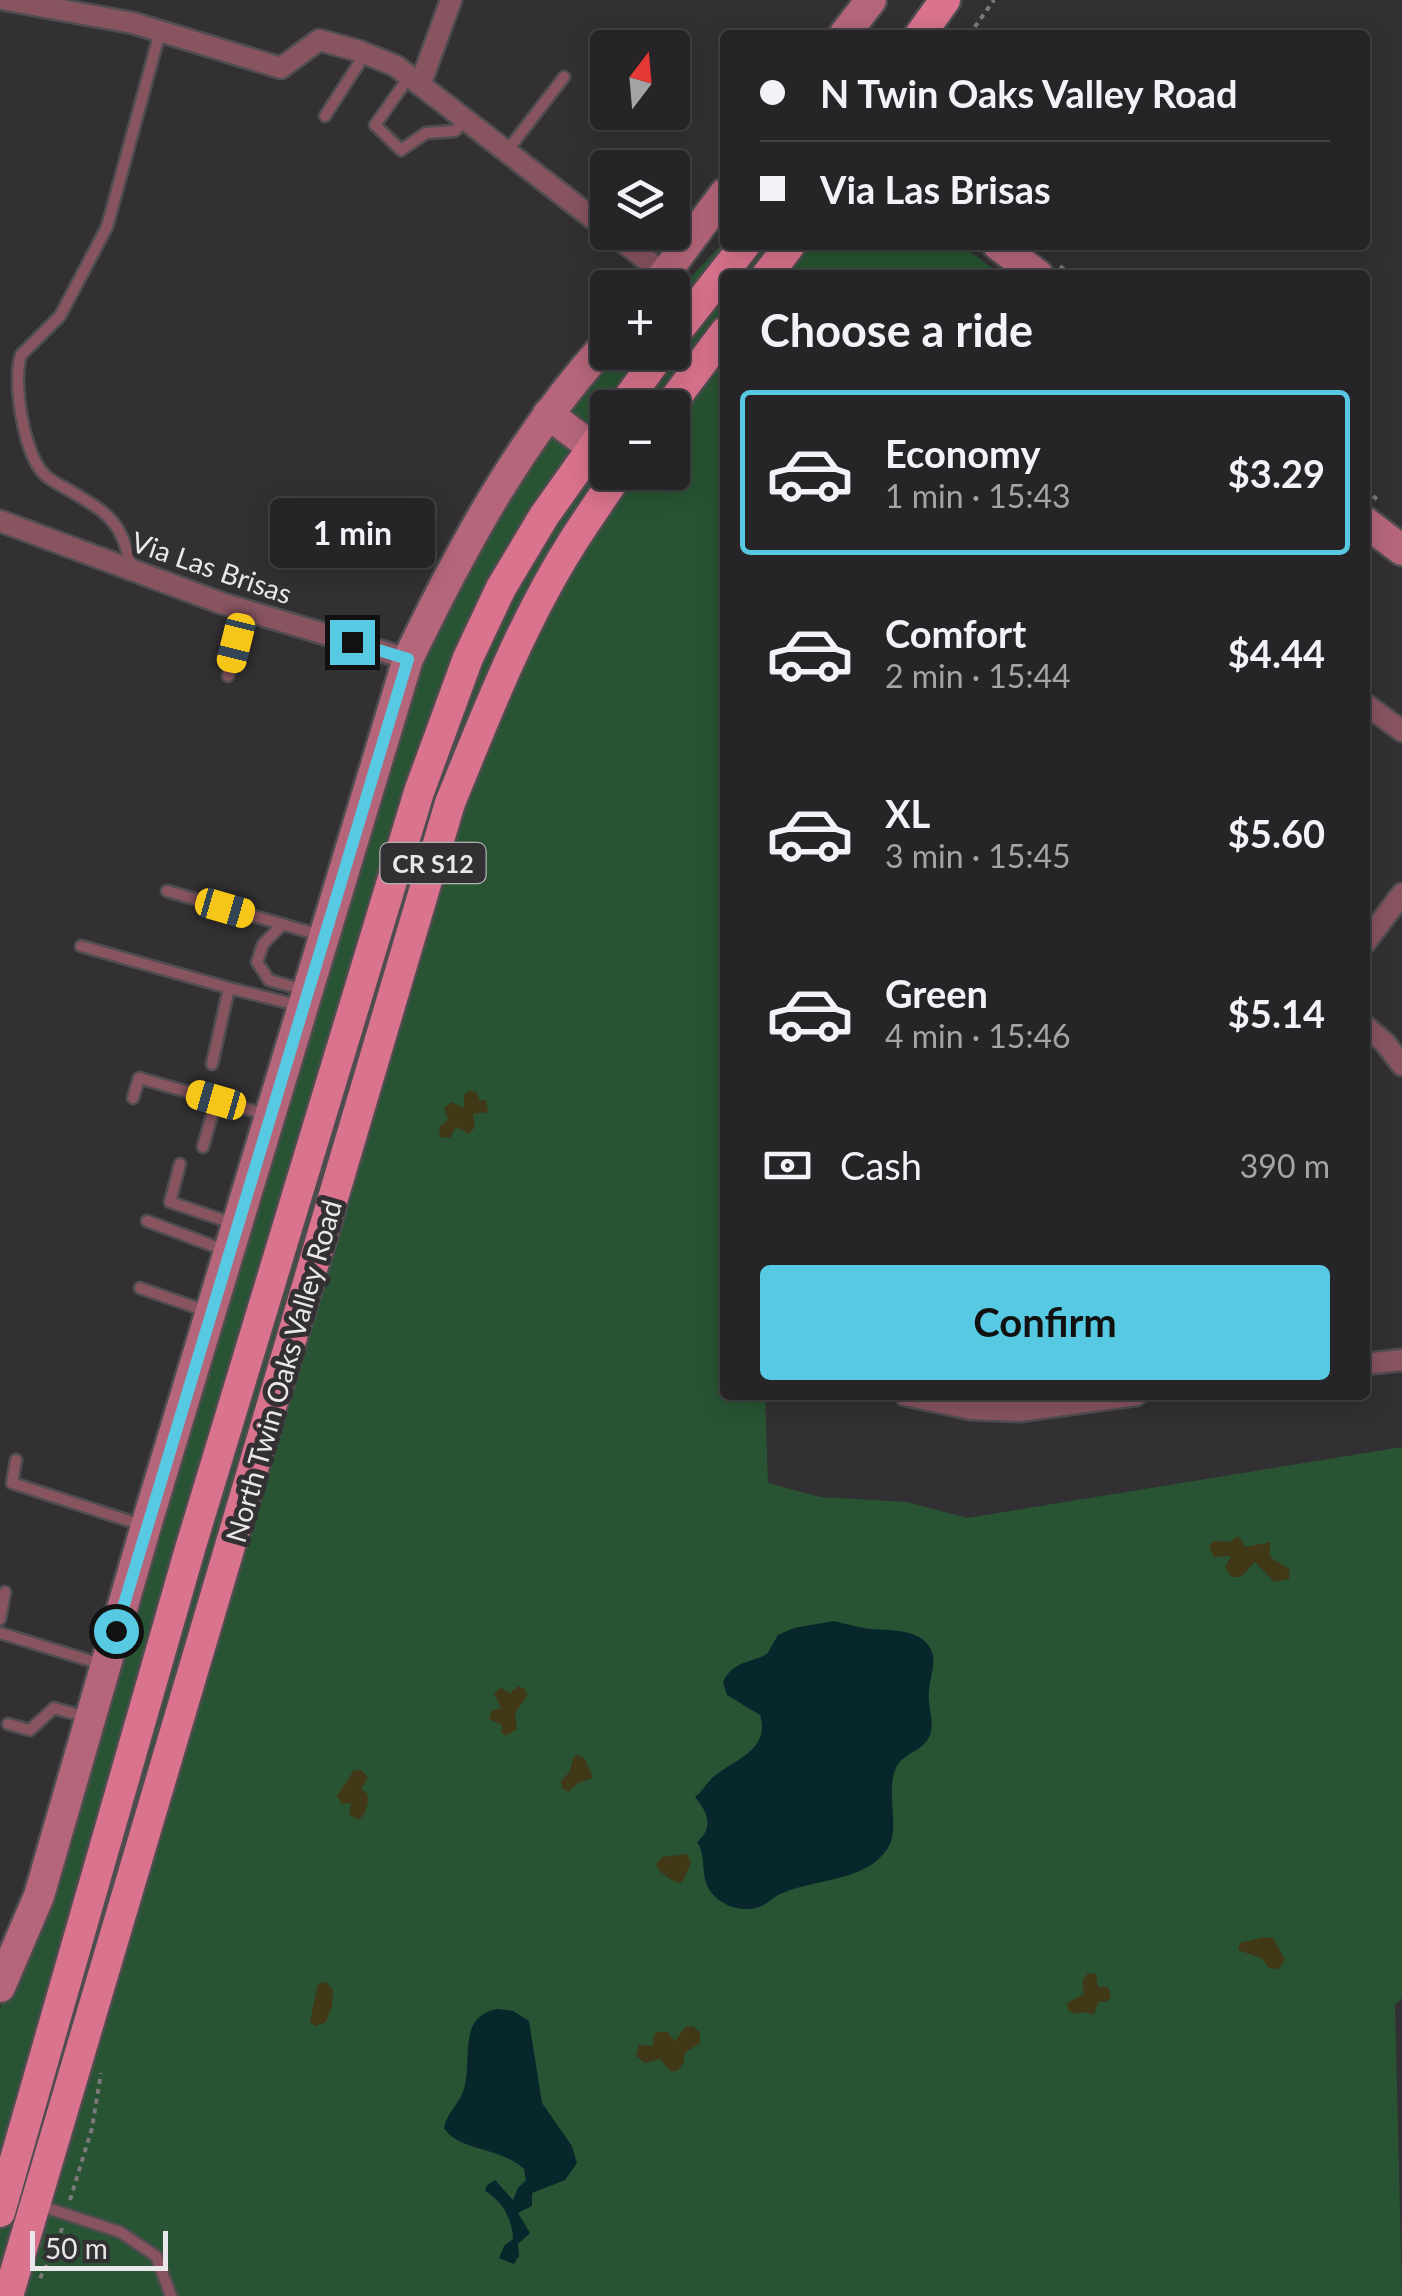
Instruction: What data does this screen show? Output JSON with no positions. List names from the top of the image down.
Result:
{
  "streets": {
    "main road": ["CR S12", "North Twin Oaks Valley Road"],
    "street": ["Via Las Brisas"]
  },
  "scale_bar": "50 m",
  "north": "top",
  "page": {
    "map_buttons": ["+", "−"],
    "banner": ["N Twin Oaks Valley Road", "Via Las Brisas"],
    "heading": "Choose a ride",
    "list": [
      {
        "name": "Economy",
        "note": "1 min · 15:43",
        "value": "$3.29"
      },
      {
        "name": "Comfort",
        "note": "2 min · 15:44",
        "value": "$4.44"
      },
      {
        "name": "XL",
        "note": "3 min · 15:45",
        "value": "$5.60"
      },
      {
        "name": "Green",
        "note": "4 min · 15:46",
        "value": "$5.14"
      }
    ],
    "bubble": "1 min",
    "pay": ["Cash", "390 m"],
    "buttons": "Confirm",
    "scale": "50 m"
  }
}
